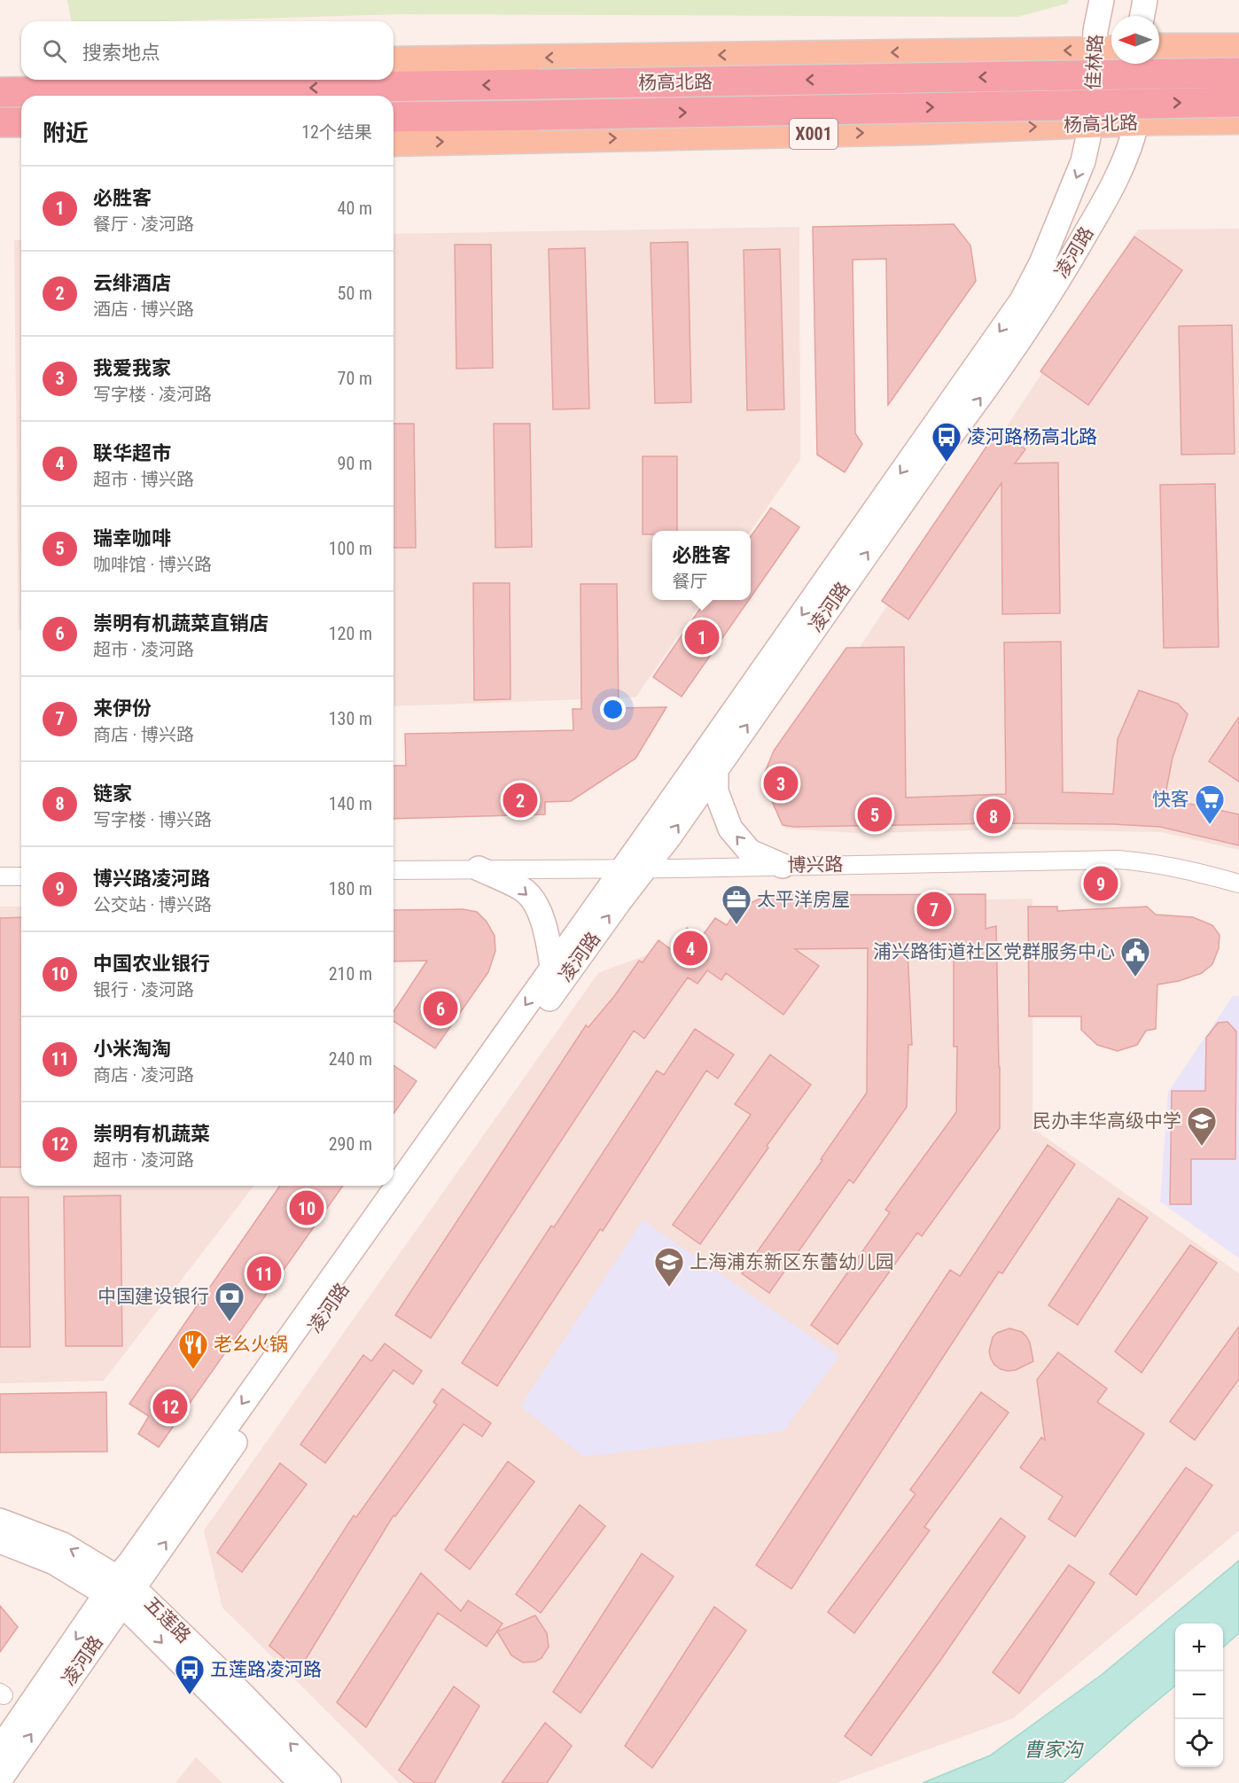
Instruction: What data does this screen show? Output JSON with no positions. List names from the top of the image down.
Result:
{
  "streets": {
    "highway": ["杨高北路", "X001"],
    "street": [
      "佳林路",
      "凌河路",
      "博兴路",
      "五莲路"
    ]
  },
  "crossings": [
    ["佳林路", "杨高北路"],
    ["佳林路", "凌河路"],
    ["杨高北路", "凌河路"],
    ["凌河路", "博兴路"],
    ["凌河路", "五莲路"]
  ],
  "water": ["曹家沟"],
  "places": {
    "bus stop": ["凌河路杨高北路", "五莲路凌河路"],
    "supermarket": ["快客"],
    "office": ["太平洋房屋"],
    "public building": ["浦兴路街道社区党群服务中心"],
    "school or university": ["民办丰华高级中学", "上海浦东新区东蕾幼儿园"],
    "bank": ["中国建设银行"],
    "restaurant": ["老幺火锅"]
  },
  "north": "left",
  "page": {
    "search": "搜索地点",
    "heading": ["附近", "12个结果"],
    "list": [
      {
        "mark": "1",
        "name": "必胜客",
        "note": "餐厅 · 凌河路",
        "value": "40 m"
      },
      {
        "mark": "2",
        "name": "云绯酒店",
        "note": "酒店 · 博兴路",
        "value": "50 m"
      },
      {
        "mark": "3",
        "name": "我爱我家",
        "note": "写字楼 · 凌河路",
        "value": "70 m"
      },
      {
        "mark": "4",
        "name": "联华超市",
        "note": "超市 · 博兴路",
        "value": "90 m"
      },
      {
        "mark": "5",
        "name": "瑞幸咖啡",
        "note": "咖啡馆 · 博兴路",
        "value": "100 m"
      },
      {
        "mark": "6",
        "name": "崇明有机蔬菜直销店",
        "note": "超市 · 凌河路",
        "value": "120 m"
      },
      {
        "mark": "7",
        "name": "来伊份",
        "note": "商店 · 博兴路",
        "value": "130 m"
      },
      {
        "mark": "8",
        "name": "链家",
        "note": "写字楼 · 博兴路",
        "value": "140 m"
      },
      {
        "mark": "9",
        "name": "博兴路凌河路",
        "note": "公交站 · 博兴路",
        "value": "180 m"
      },
      {
        "mark": "10",
        "name": "中国农业银行",
        "note": "银行 · 凌河路",
        "value": "210 m"
      },
      {
        "mark": "11",
        "name": "小米淘淘",
        "note": "商店 · 凌河路",
        "value": "240 m"
      },
      {
        "mark": "12",
        "name": "崇明有机蔬菜",
        "note": "超市 · 凌河路",
        "value": "290 m"
      }
    ],
    "popup": ["必胜客", "餐厅"],
    "pins": [
      "1",
      "3",
      "2",
      "5",
      "8",
      "9",
      "7",
      "4",
      "6",
      "10",
      "11",
      "12"
    ],
    "map_buttons": ["+", "−"]
  }
}
